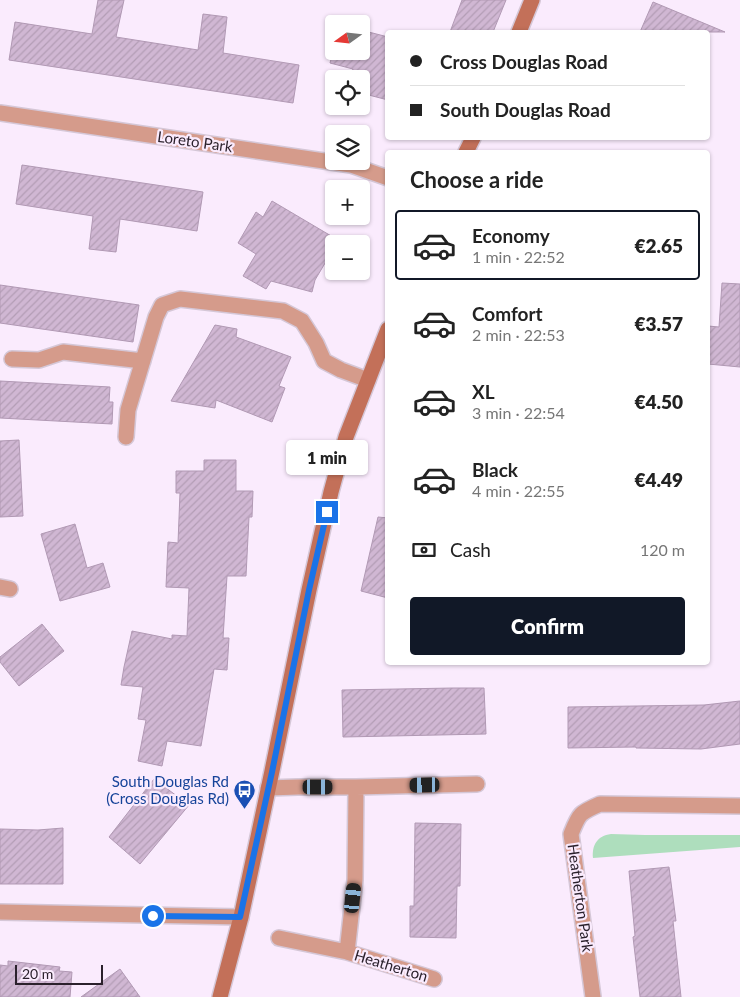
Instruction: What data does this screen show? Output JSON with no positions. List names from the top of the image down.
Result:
{
  "streets": {
    "street": ["Loreto Park", "Heatherton Park", "Heatherton"]
  },
  "places": {
    "bus stop": ["South Douglas Rd (Cross Douglas Rd)"]
  },
  "scale_bar": "20 m",
  "north": "left",
  "page": {
    "map_buttons": ["+", "−"],
    "banner": ["Cross Douglas Road", "South Douglas Road"],
    "heading": "Choose a ride",
    "list": [
      {
        "name": "Economy",
        "note": "1 min · 22:52",
        "value": "€2.65"
      },
      {
        "name": "Comfort",
        "note": "2 min · 22:53",
        "value": "€3.57"
      },
      {
        "name": "XL",
        "note": "3 min · 22:54",
        "value": "€4.50"
      },
      {
        "name": "Black",
        "note": "4 min · 22:55",
        "value": "€4.49"
      }
    ],
    "bubble": "1 min",
    "pay": ["Cash", "120 m"],
    "buttons": "Confirm",
    "scale": "20 m"
  }
}
